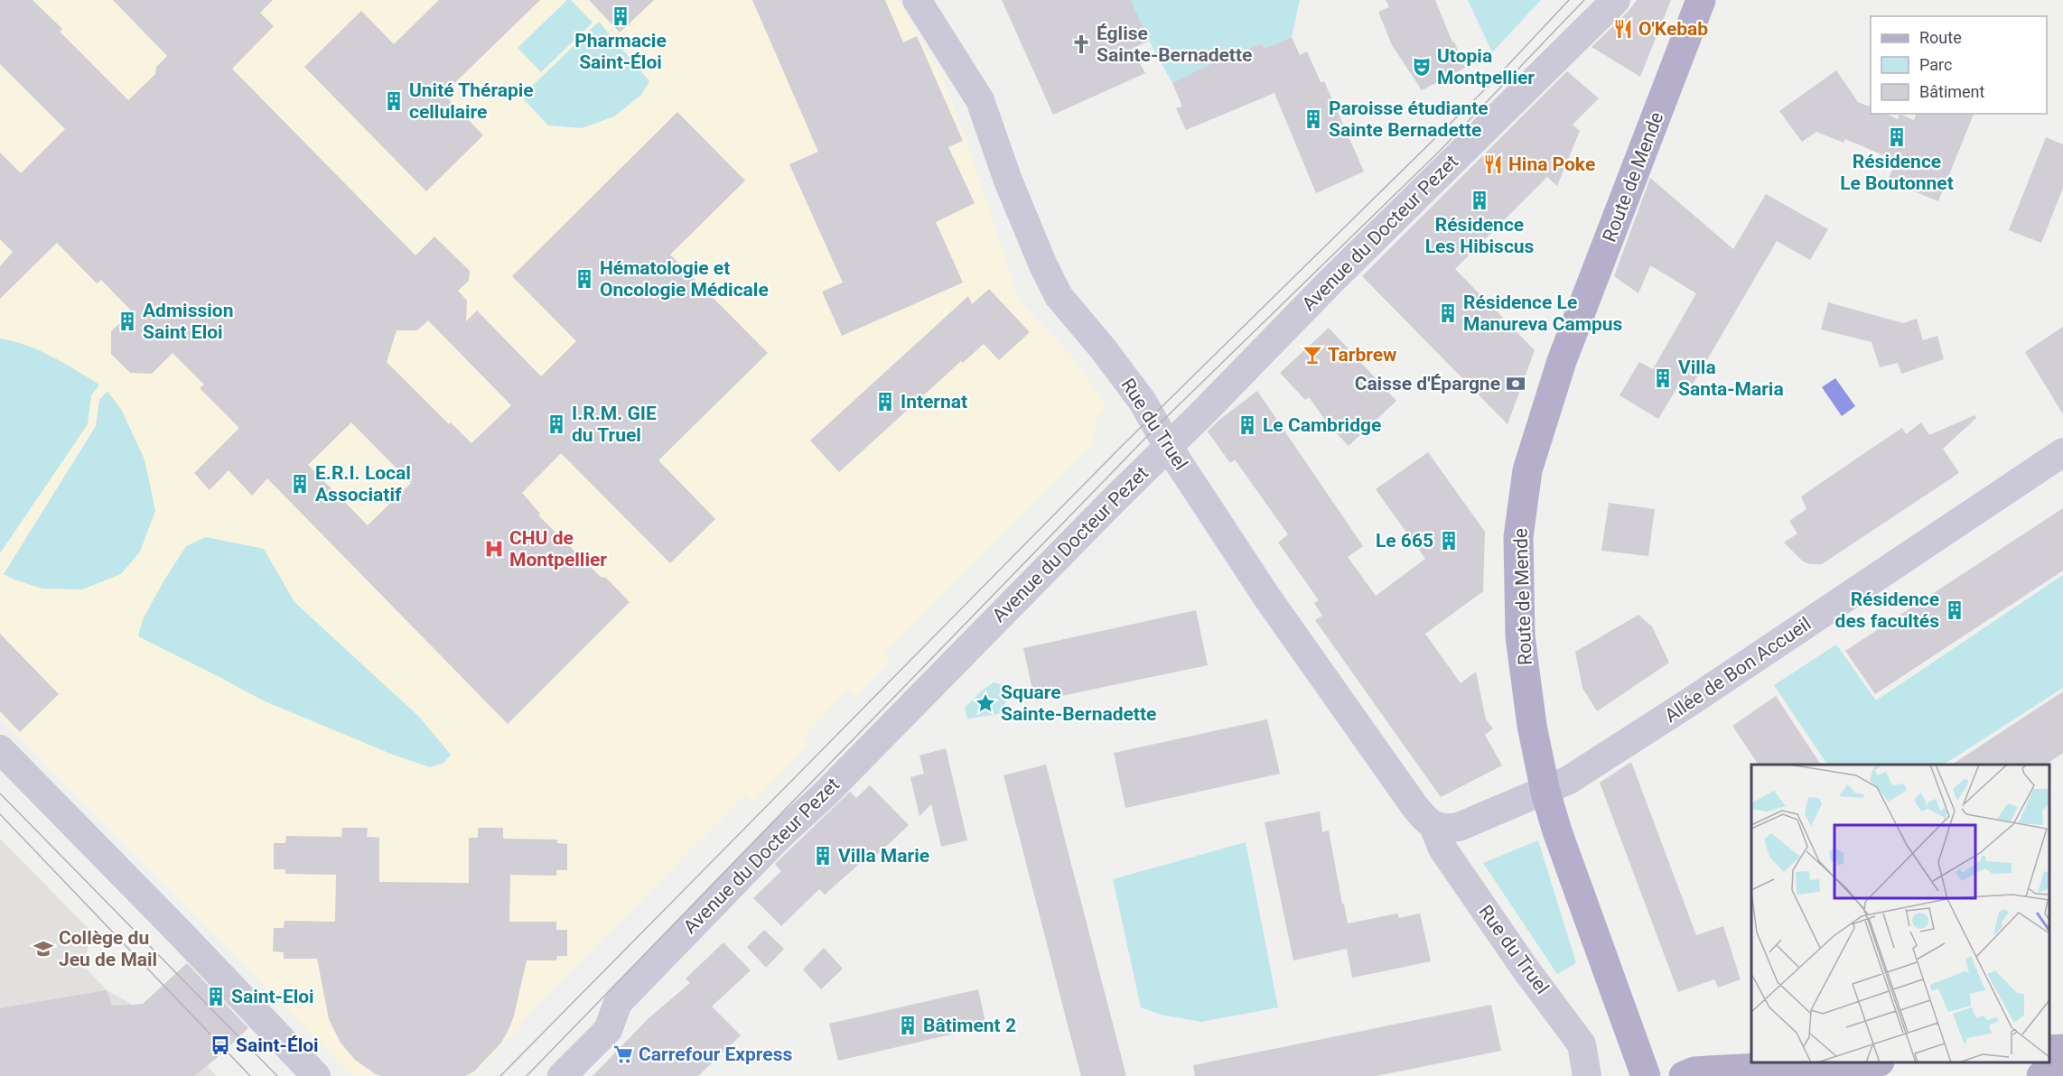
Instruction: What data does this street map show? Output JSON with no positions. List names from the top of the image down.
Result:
{
  "streets": {
    "main road": ["Route de Mende"],
    "street": ["Avenue du Docteur Pezet", "Rue du Truel", "Allée de Bon Accueil"]
  },
  "crossings": [
    ["Route de Mende", "Allée de Bon Accueil"],
    ["Avenue du Docteur Pezet", "Rue du Truel"]
  ],
  "places": {
    "building": [
      "Pharmacie Saint-Éloi",
      "Unité Thérapie cellulaire",
      "Paroisse étudiante Sainte Bernadette",
      "Résidence Le Boutonnet",
      "Résidence Les Hibiscus",
      "Hématologie et Oncologie Médicale",
      "Résidence Le Manureva Campus",
      "Admission Saint Eloi",
      "Villa Santa-Maria",
      "Internat",
      "I.R.M. GIE du Truel",
      "Le Cambridge",
      "E.R.I. Local Associatif",
      "Le 665",
      "Résidence des facultés",
      "Villa Marie",
      "Saint-Eloi",
      "Bâtiment 2"
    ],
    "restaurant": ["O'Kebab", "Hina Poke"],
    "church": ["Église Sainte-Bernadette"],
    "theatre": ["Utopia Montpellier"],
    "bar": ["Tarbrew"],
    "bank": ["Caisse d'Épargne"],
    "hospital": ["CHU de Montpellier"],
    "place": ["Square Sainte-Bernadette"],
    "school or university": ["Collège du Jeu de Mail"],
    "bus stop": ["Saint-Éloi"],
    "supermarket": ["Carrefour Express"]
  },
  "legend": ["Route", "Parc", "Bâtiment"]
}
